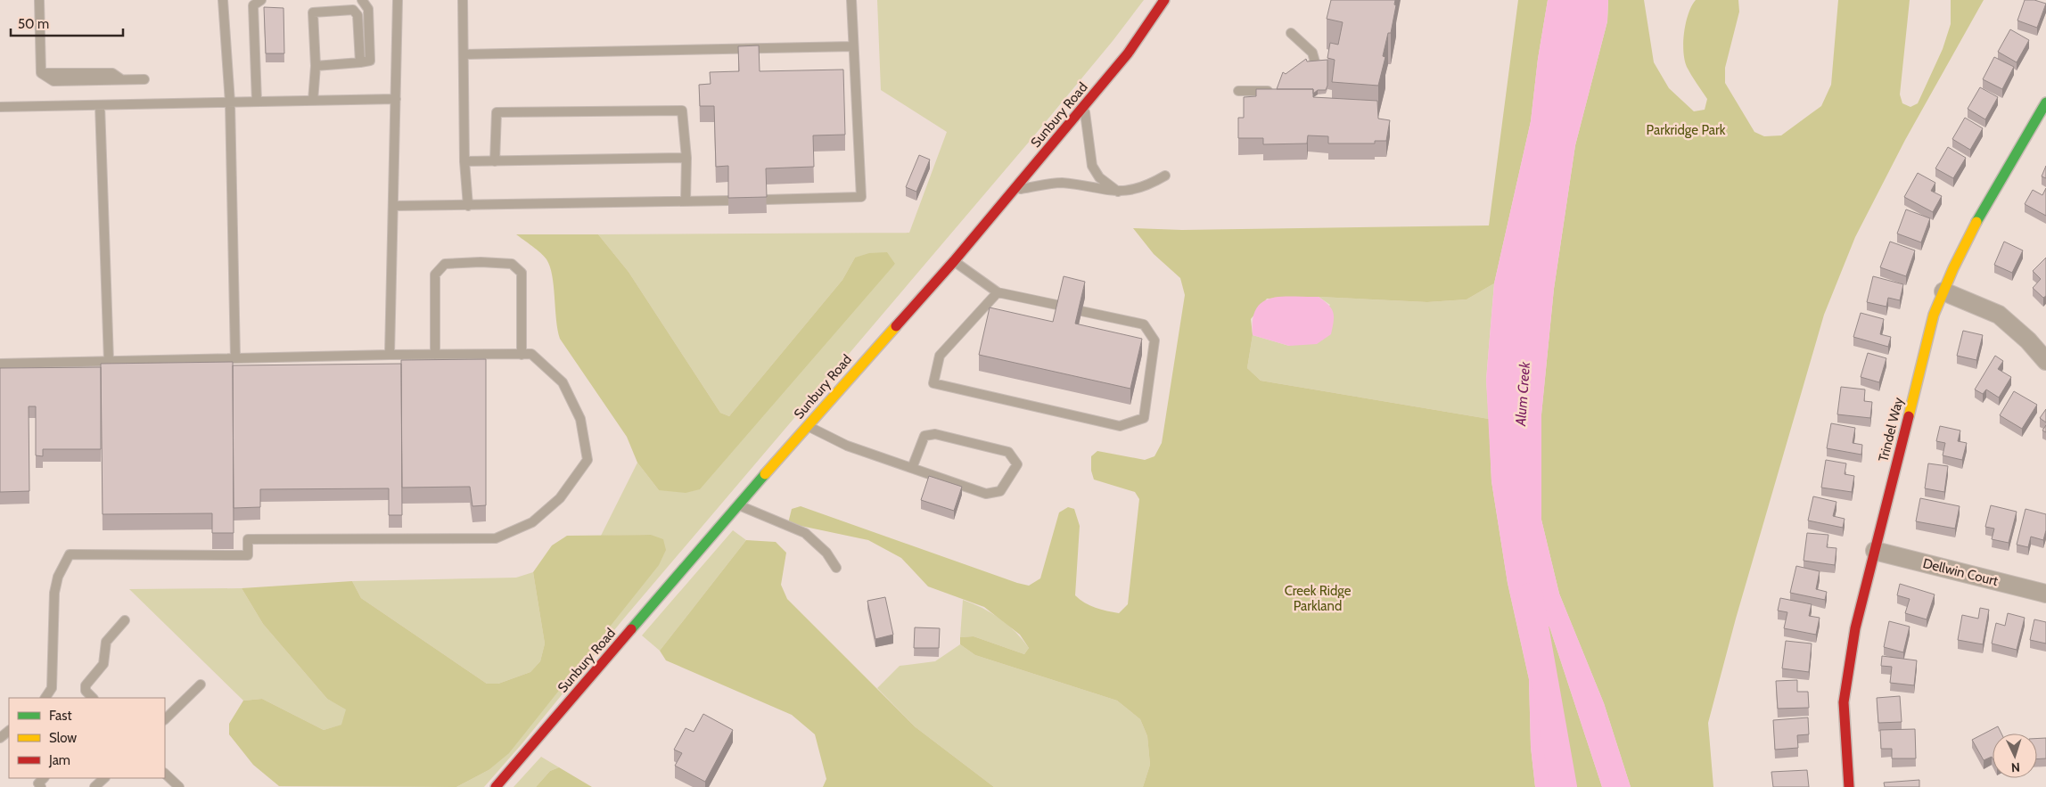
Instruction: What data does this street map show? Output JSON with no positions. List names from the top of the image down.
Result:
{
  "streets": {
    "main road": ["Sunbury Road", "Trindel Way"],
    "street": ["Dellwin Court"]
  },
  "crossings": [
    ["Trindel Way", "Dellwin Court"]
  ],
  "water": ["Alum Creek"],
  "parks": ["Parkridge Park", "Creek Ridge Parkland"],
  "legend": ["Fast", "Slow", "Jam"],
  "scale_bar": "50 m",
  "north": "bottom"
}
